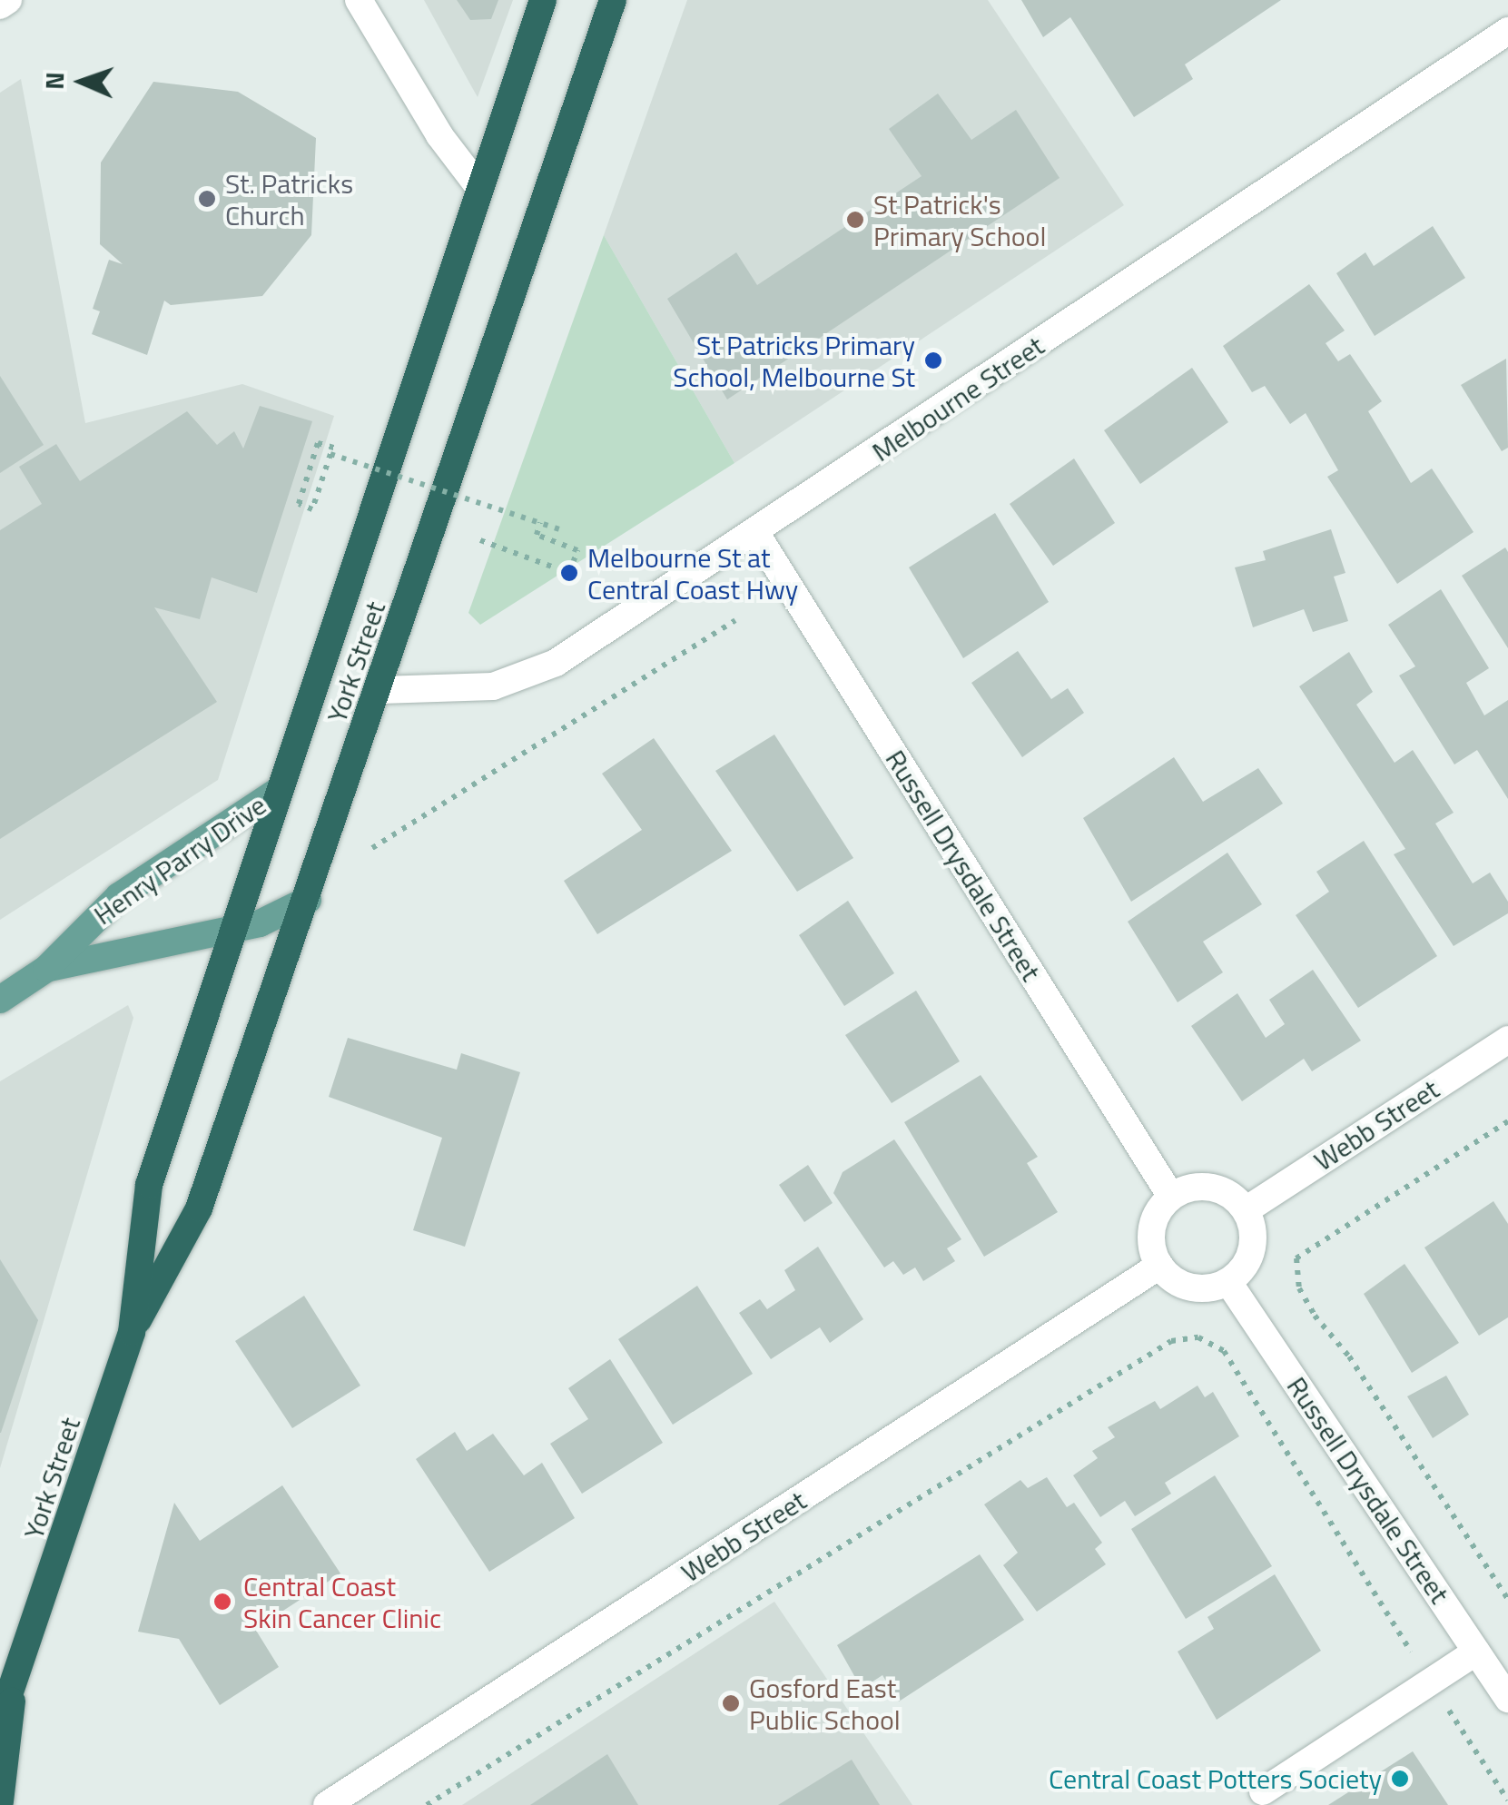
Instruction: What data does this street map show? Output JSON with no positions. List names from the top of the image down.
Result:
{
  "streets": {
    "highway": ["York Street"],
    "main road": ["Henry Parry Drive"],
    "street": ["Melbourne Street", "Russell Drysdale Street", "Webb Street"]
  },
  "crossings": [
    ["Melbourne Street", "York Street"],
    ["Melbourne Street", "Russell Drysdale Street"],
    ["York Street", "Henry Parry Drive"],
    ["Russell Drysdale Street", "Webb Street"]
  ],
  "places": [
    "St. Patricks Church",
    "St Patrick's Primary School",
    "St Patricks Primary School, Melbourne St",
    "Melbourne St at Central Coast Hwy",
    "Central Coast Skin Cancer Clinic",
    "Gosford East Public School",
    "Central Coast Potters Society"
  ],
  "north": "left"
}
